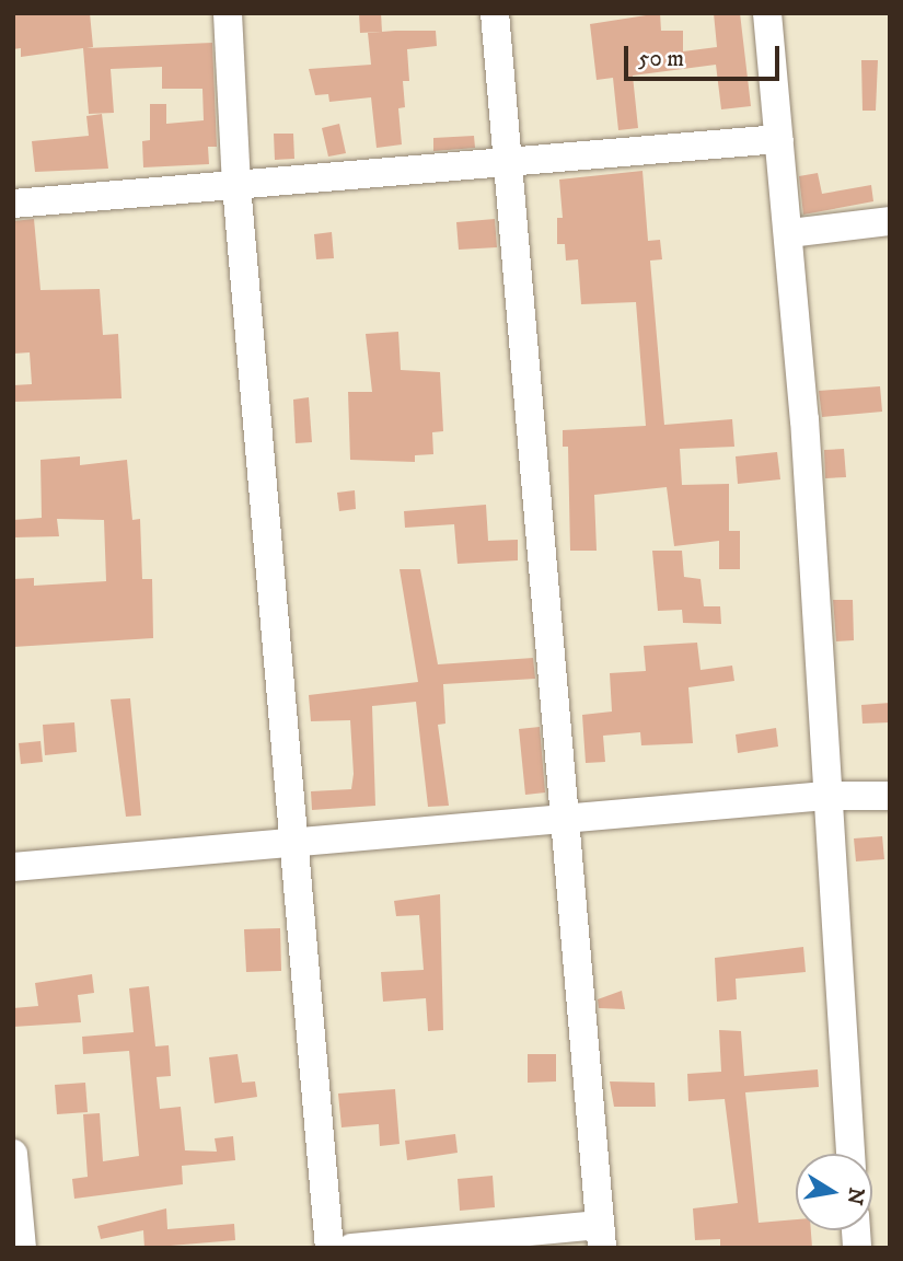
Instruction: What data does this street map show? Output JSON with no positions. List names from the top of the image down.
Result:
{
  "scale_bar": "50 m",
  "north": "right"
}
